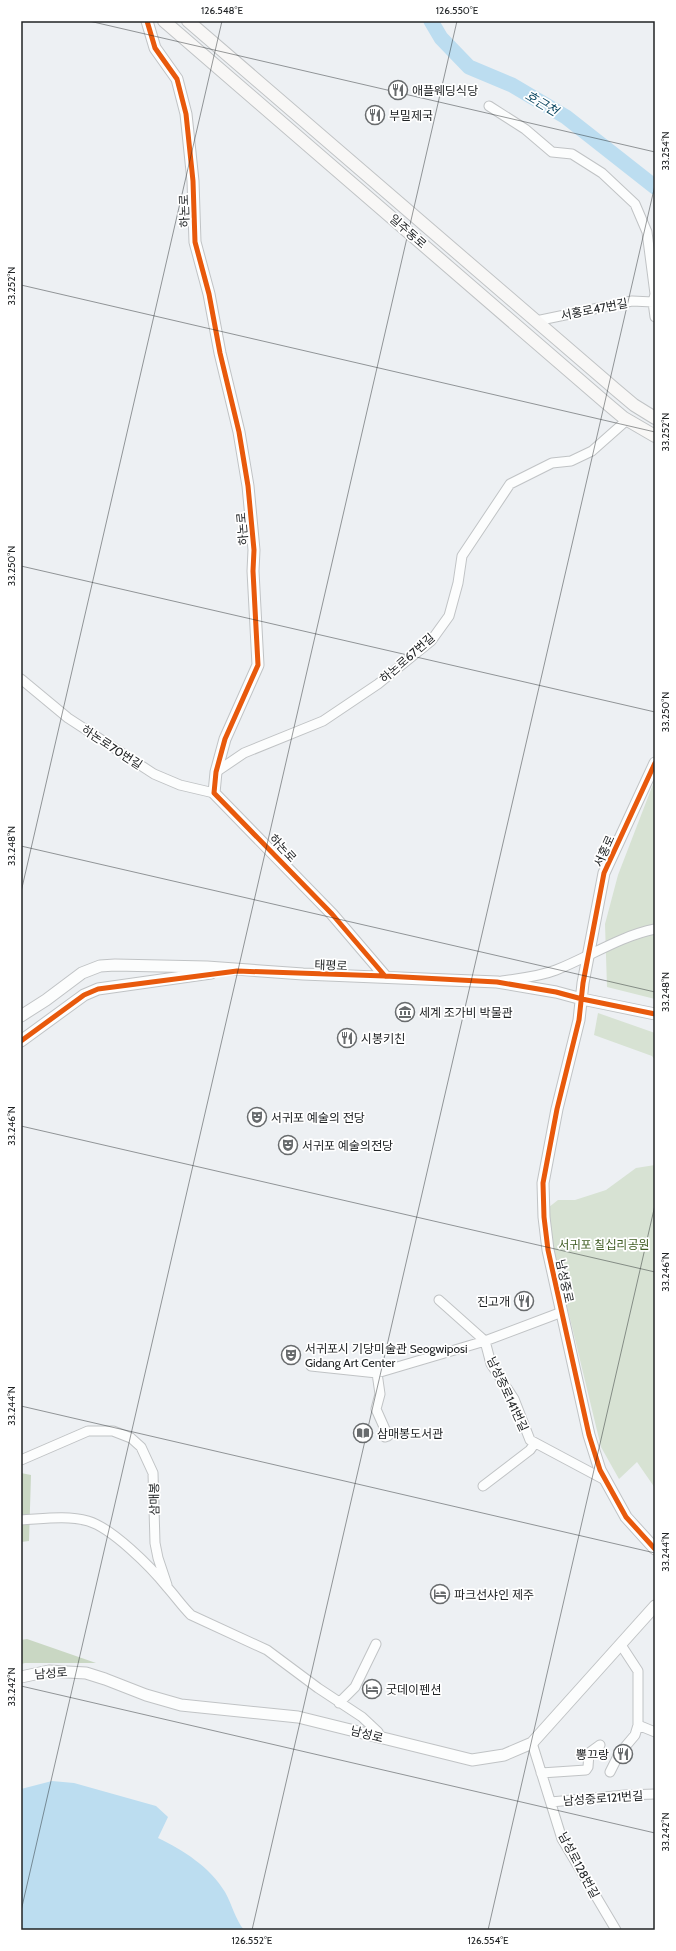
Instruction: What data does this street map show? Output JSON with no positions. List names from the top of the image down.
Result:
{
  "streets": {
    "main road": ["일주동로"],
    "street": [
      "하논로",
      "서홍로47번길",
      "하논로67번길",
      "하논로70번길",
      "서홍로",
      "태평로",
      "남성중로",
      "남성중로141번길",
      "삼매봉",
      "남성로",
      "남성중로121번길",
      "남성로128번길"
    ]
  },
  "crossings": [
    ["하논로", "하논로67번길"],
    ["하논로", "하논로70번길"],
    ["하논로", "태평로"],
    ["일주동로", "서홍로47번길"],
    ["일주동로", "하논로67번길"],
    ["서홍로", "태평로"],
    ["서홍로", "남성중로"],
    ["태평로", "남성중로"],
    ["남성중로", "남성중로141번길"],
    ["삼매봉", "남성로"],
    ["남성로", "남성로128번길"],
    ["남성중로121번길", "남성로128번길"]
  ],
  "water": ["호근천"],
  "parks": ["서귀포 칠십리공원"],
  "places": {
    "restaurant": [
      "애플웨딩식당",
      "부밀제국",
      "시봉키친",
      "진고개",
      "뽕끄랑"
    ],
    "museum": ["세계 조가비 박물관"],
    "theatre": ["서귀포 예술의 전당", "서귀포 예술의전당", "서귀포시 기당미술관 Seogwiposi Gidang Art Center"],
    "library": ["삼매봉도서관"],
    "hotel": ["파크선샤인 제주", "굿데이펜션"]
  },
  "coordinates": [
    "126.548°E",
    "126.550°E",
    "33.254°N",
    "33.252°N",
    "33.250°N",
    "33.248°N",
    "33.246°N",
    "33.244°N",
    "33.242°N",
    "126.552°E",
    "126.554°E"
  ]
}
